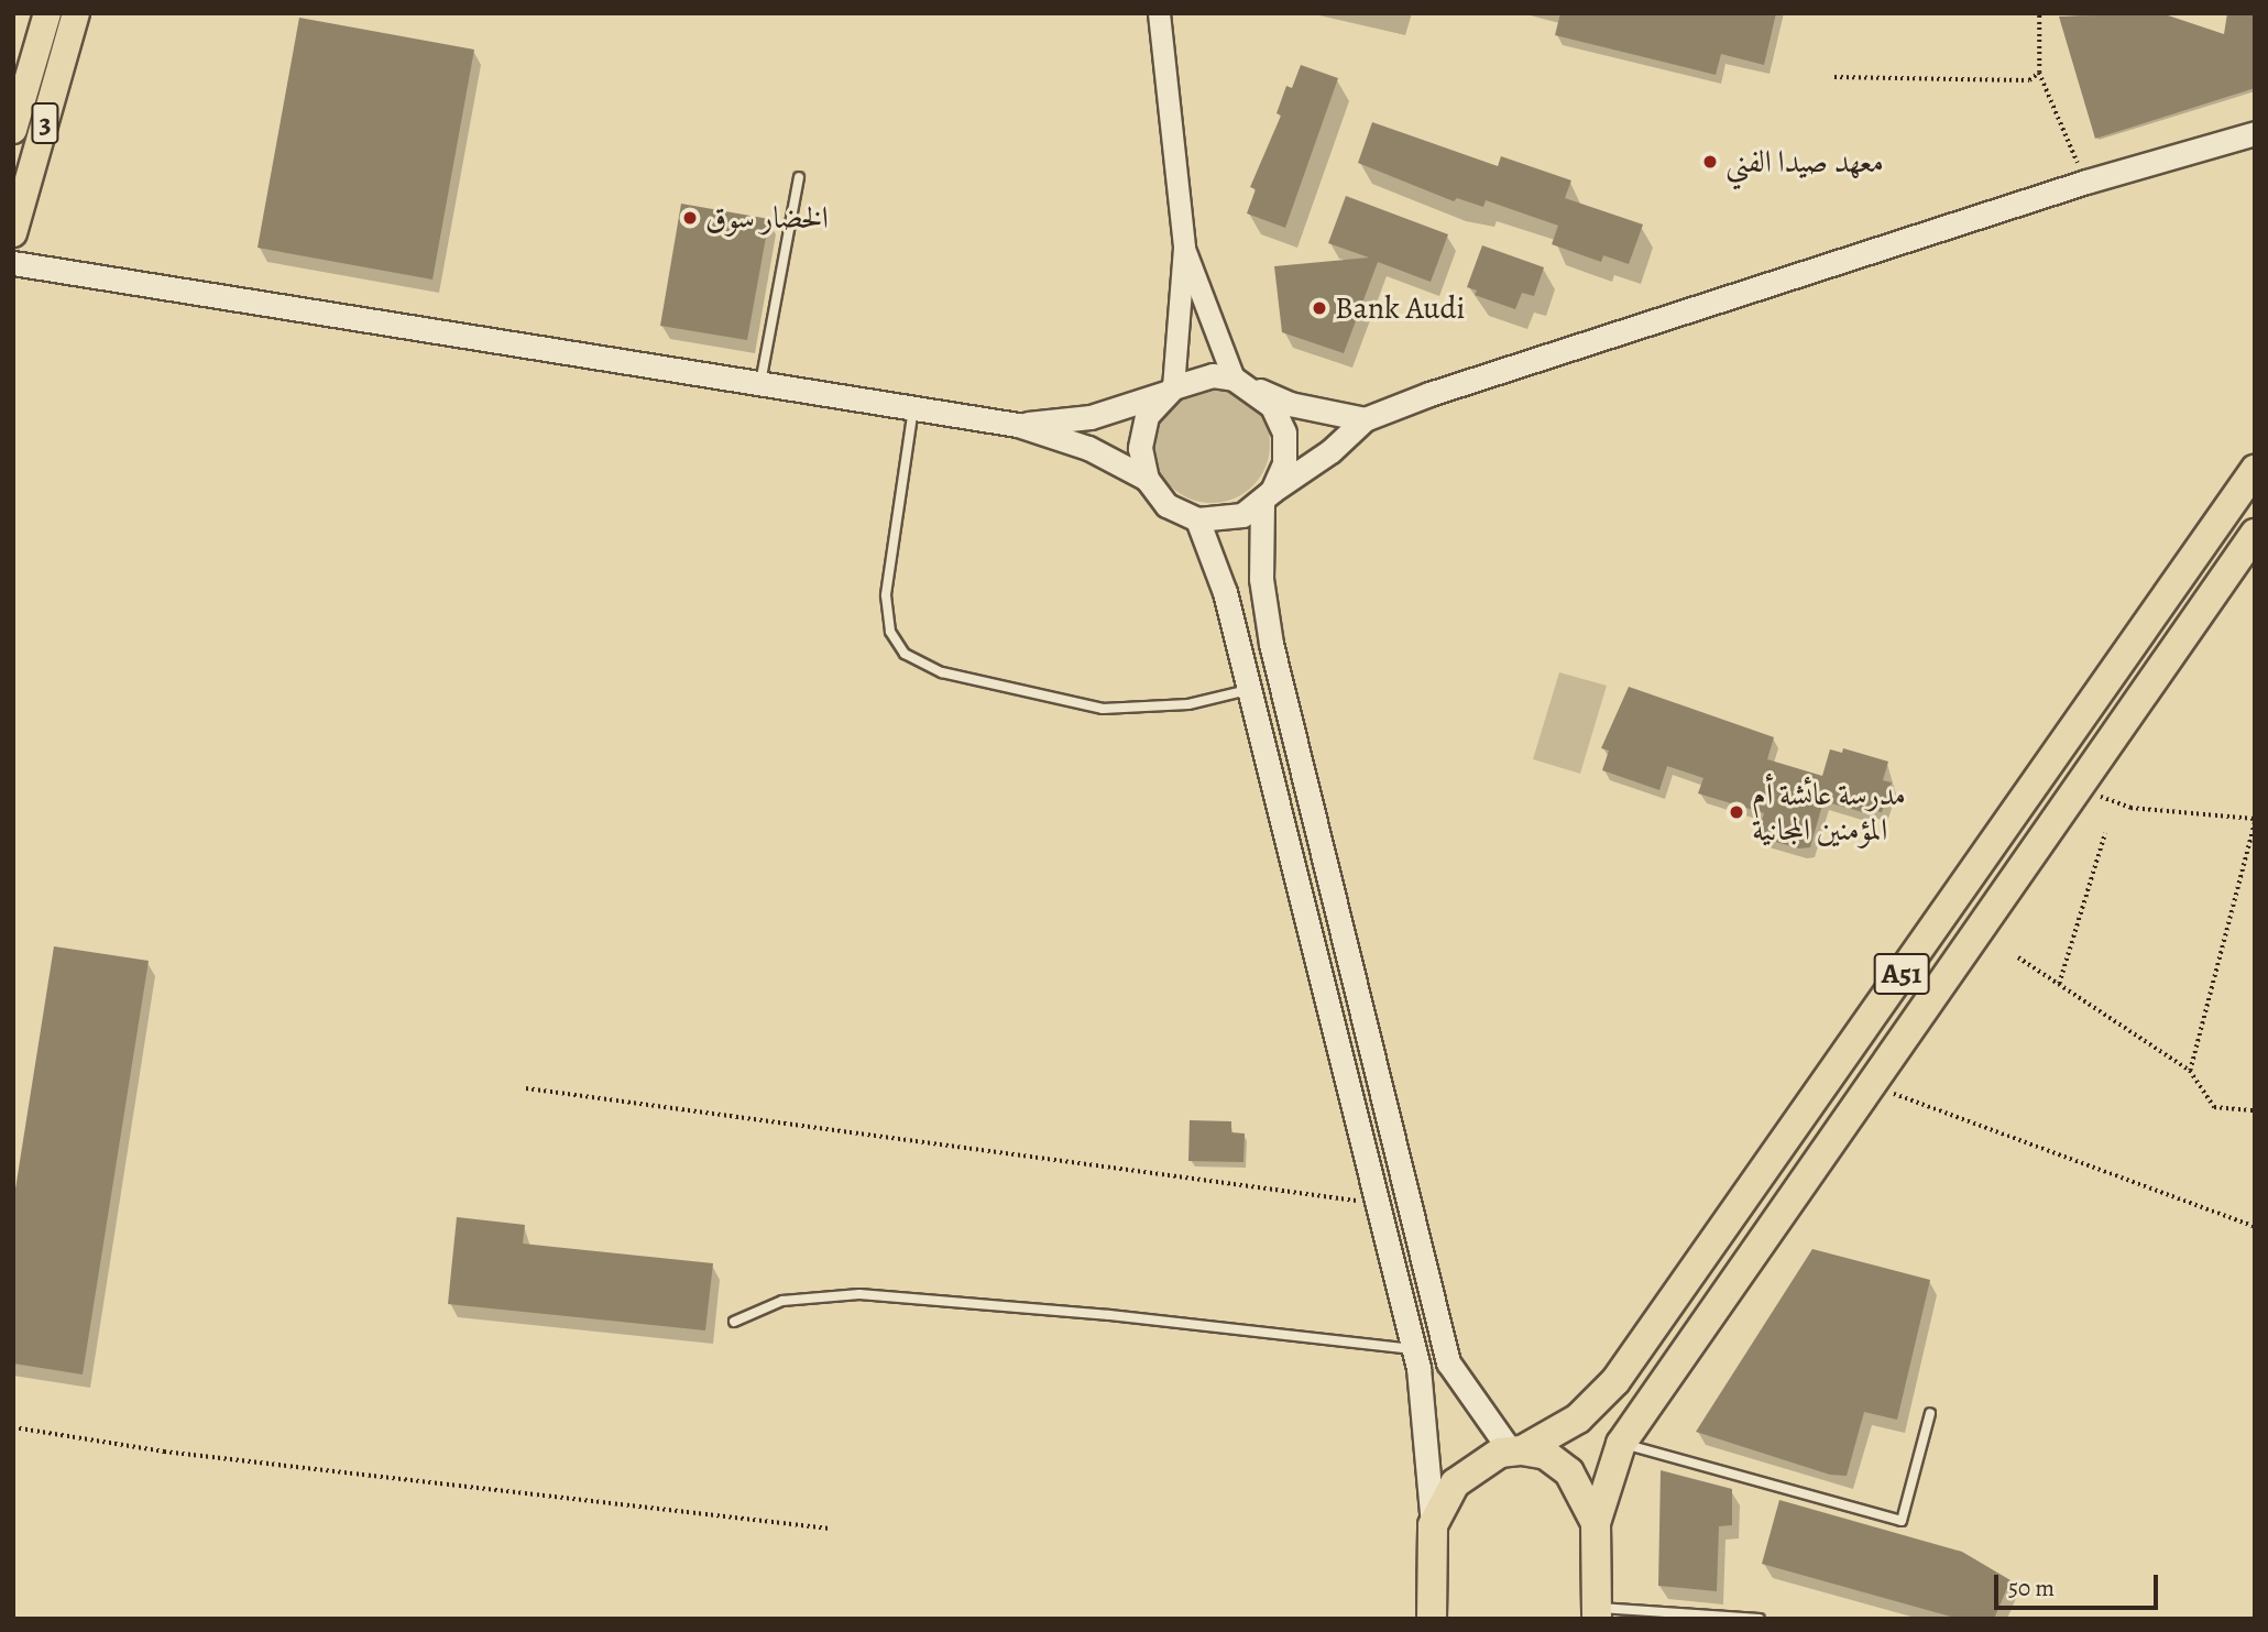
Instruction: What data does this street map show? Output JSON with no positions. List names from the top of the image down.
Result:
{
  "streets": {
    "highway": ["A51"],
    "main road": ["3"]
  },
  "places": [
    "معهد صيدا الفني",
    "الخضار سوق",
    "Bank Audi",
    "مدرسة عائشة أم المؤمنين المجانية"
  ],
  "scale_bar": "50 m"
}
